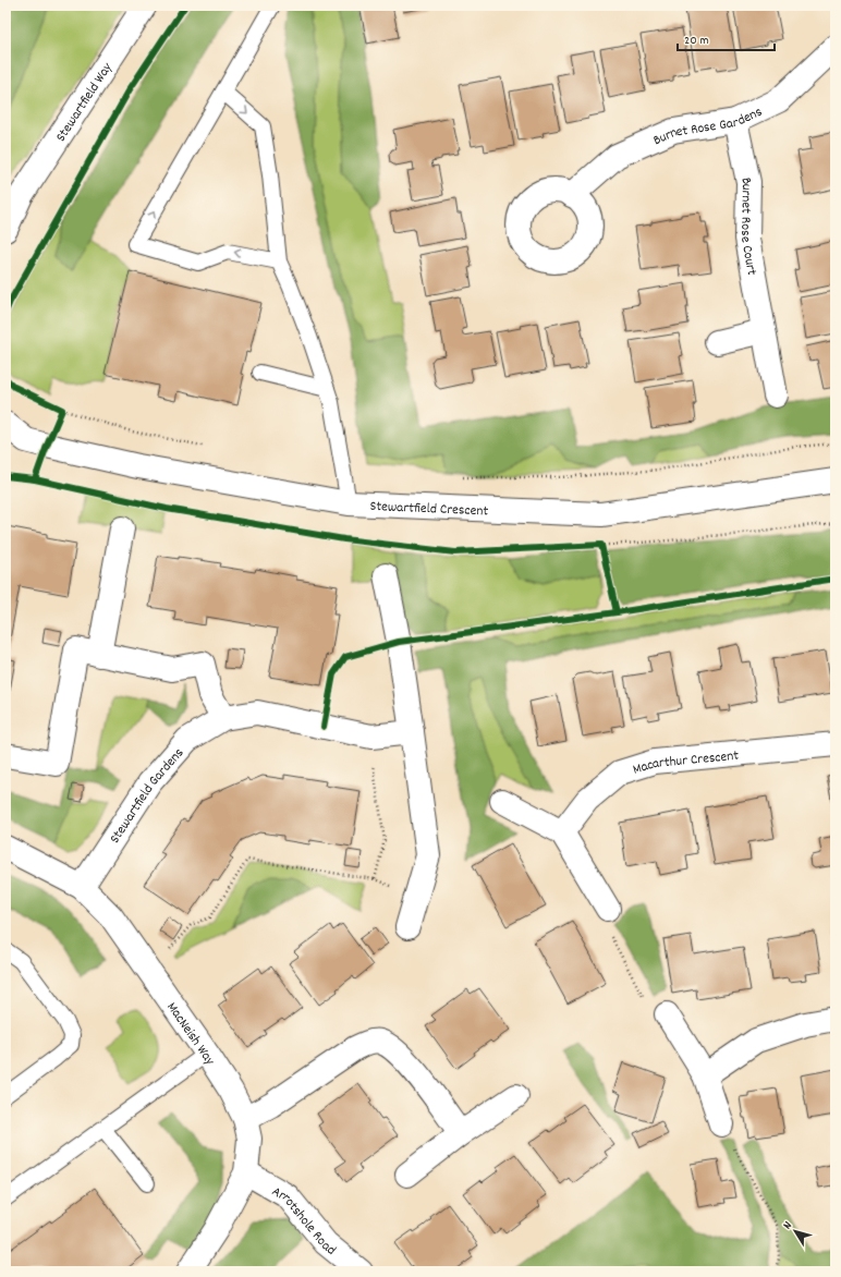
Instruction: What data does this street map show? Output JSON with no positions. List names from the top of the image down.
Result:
{
  "streets": {
    "street": [
      "Stewartfield Way",
      "Burnet Rose Gardens",
      "Burnet Rose Court",
      "Stewartfield Crescent",
      "Macarthur Crescent",
      "Stewartfield Gardens",
      "MacNeish Way",
      "Arrotshole Road"
    ]
  },
  "crossings": [
    ["Burnet Rose Gardens", "Burnet Rose Court"],
    ["Stewartfield Gardens", "MacNeish Way"],
    ["MacNeish Way", "Arrotshole Road"]
  ],
  "scale_bar": "20 m",
  "north": "top left"
}
